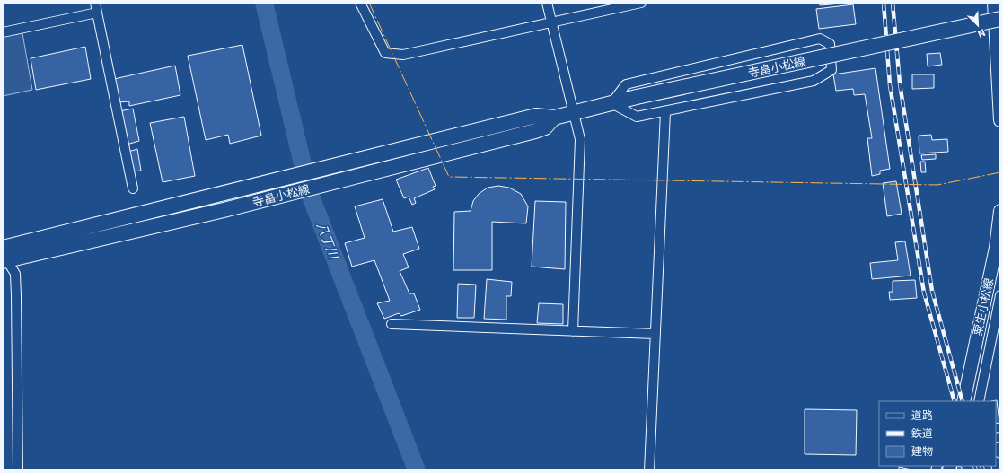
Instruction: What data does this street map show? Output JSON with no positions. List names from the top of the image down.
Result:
{
  "streets": {
    "main road": ["寺畠小松線", "粟生小松線"]
  },
  "water": ["八丁川"],
  "legend": ["道路", "鉄道", "建物"],
  "north": "bottom right"
}
